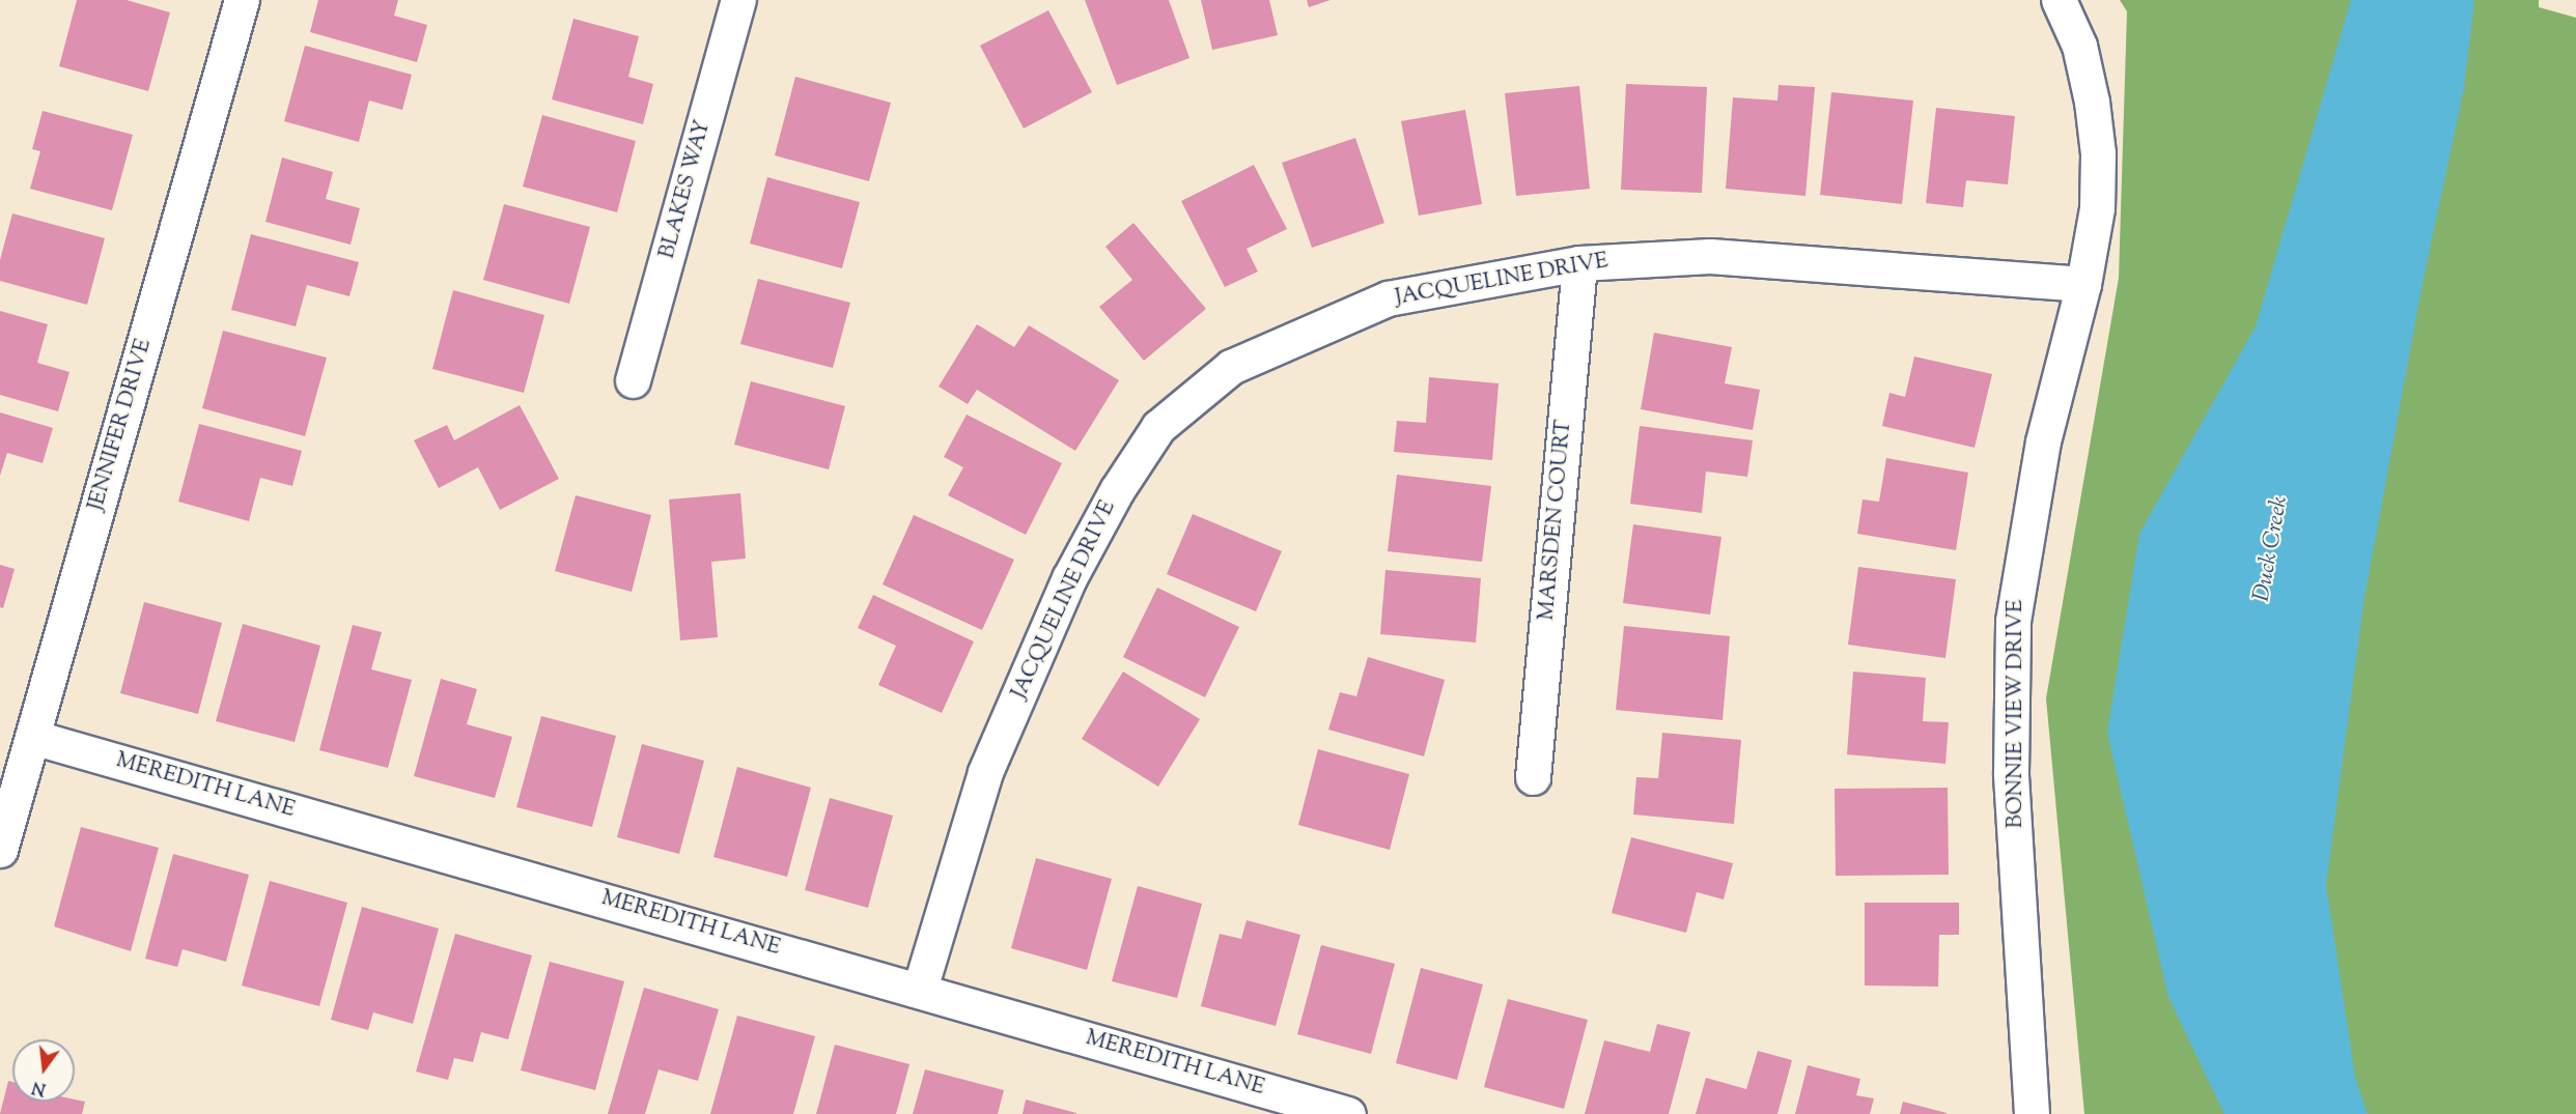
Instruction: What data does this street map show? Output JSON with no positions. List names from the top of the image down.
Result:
{
  "streets": {
    "street": [
      "BLAKES WAY",
      "JACQUELINE DRIVE",
      "JENNIFER DRIVE",
      "MARSDEN COURT",
      "BONNIE VIEW DRIVE",
      "MEREDITH LANE"
    ]
  },
  "crossings": [
    ["JACQUELINE DRIVE", "MARSDEN COURT"],
    ["JACQUELINE DRIVE", "BONNIE VIEW DRIVE"],
    ["JACQUELINE DRIVE", "MEREDITH LANE"],
    ["JENNIFER DRIVE", "MEREDITH LANE"]
  ],
  "water": ["Duck Creek"],
  "north": "bottom"
}
